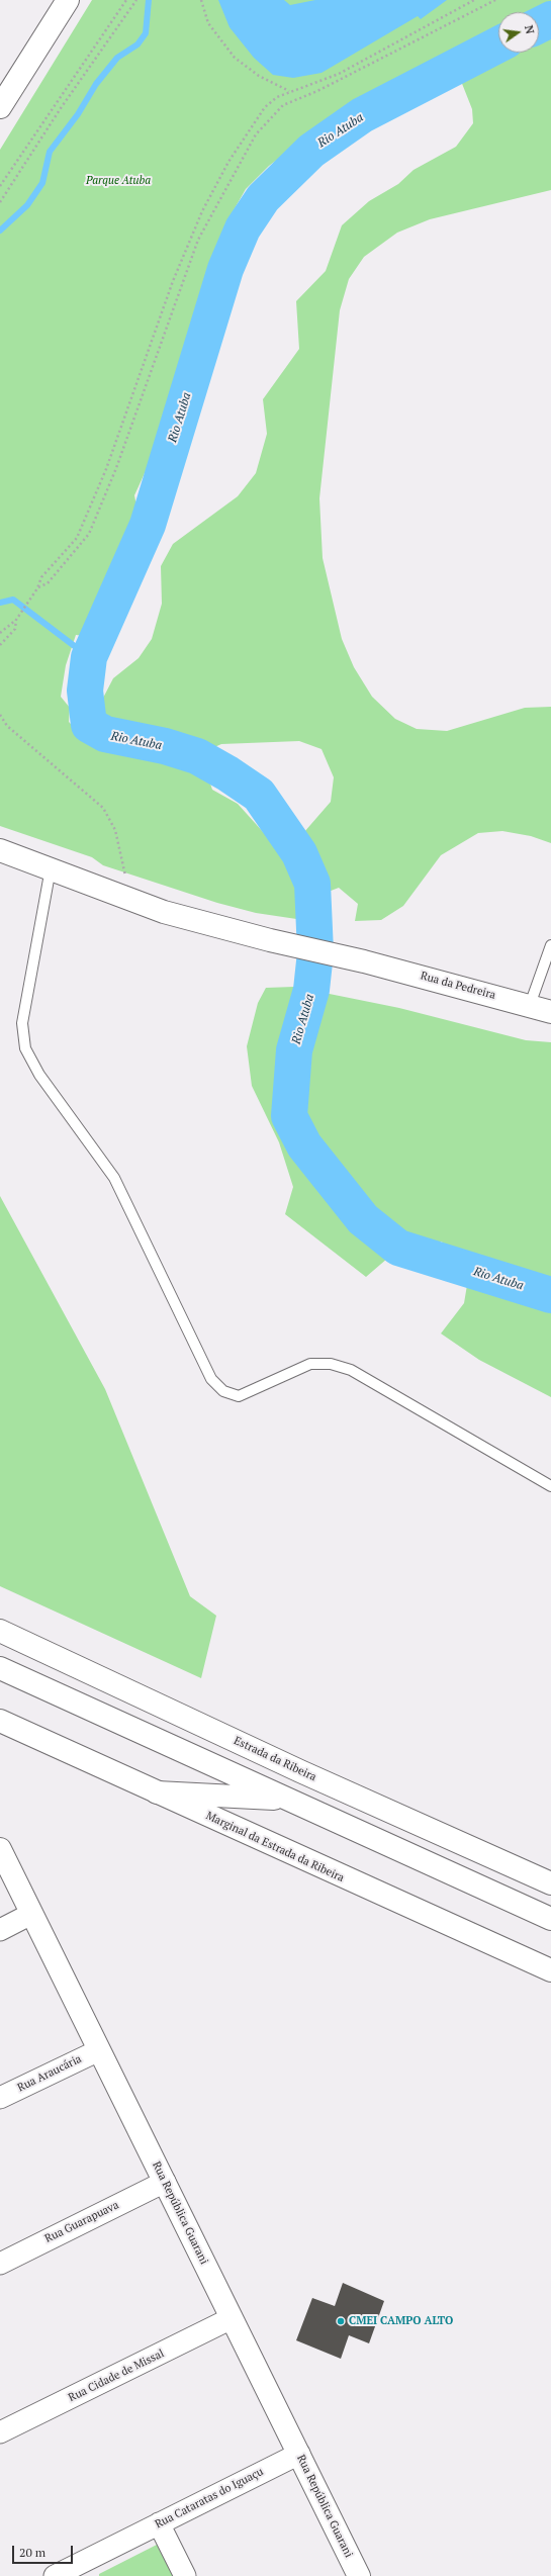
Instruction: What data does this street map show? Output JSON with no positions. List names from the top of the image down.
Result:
{
  "streets": {
    "main road": [
      "Rua da Pedreira",
      "Estrada da Ribeira",
      "Marginal da Estrada da Ribeira",
      "Rua República Guarani"
    ],
    "street": [
      "Rua Araucária",
      "Rua Guarapuava",
      "Rua Cidade de Missal",
      "Rua Cataratas do Iguaçu"
    ]
  },
  "crossings": [
    ["Rua Araucária", "Rua República Guarani"],
    ["Rua República Guarani", "Rua Guarapuava"],
    ["Rua República Guarani", "Rua Cidade de Missal"],
    ["Rua República Guarani", "Rua Cataratas do Iguaçu"]
  ],
  "water": ["Rio Atuba"],
  "parks": ["Parque Atuba"],
  "places": ["CMEI CAMPO ALTO"],
  "scale_bar": "20 m",
  "north": "right"
}
